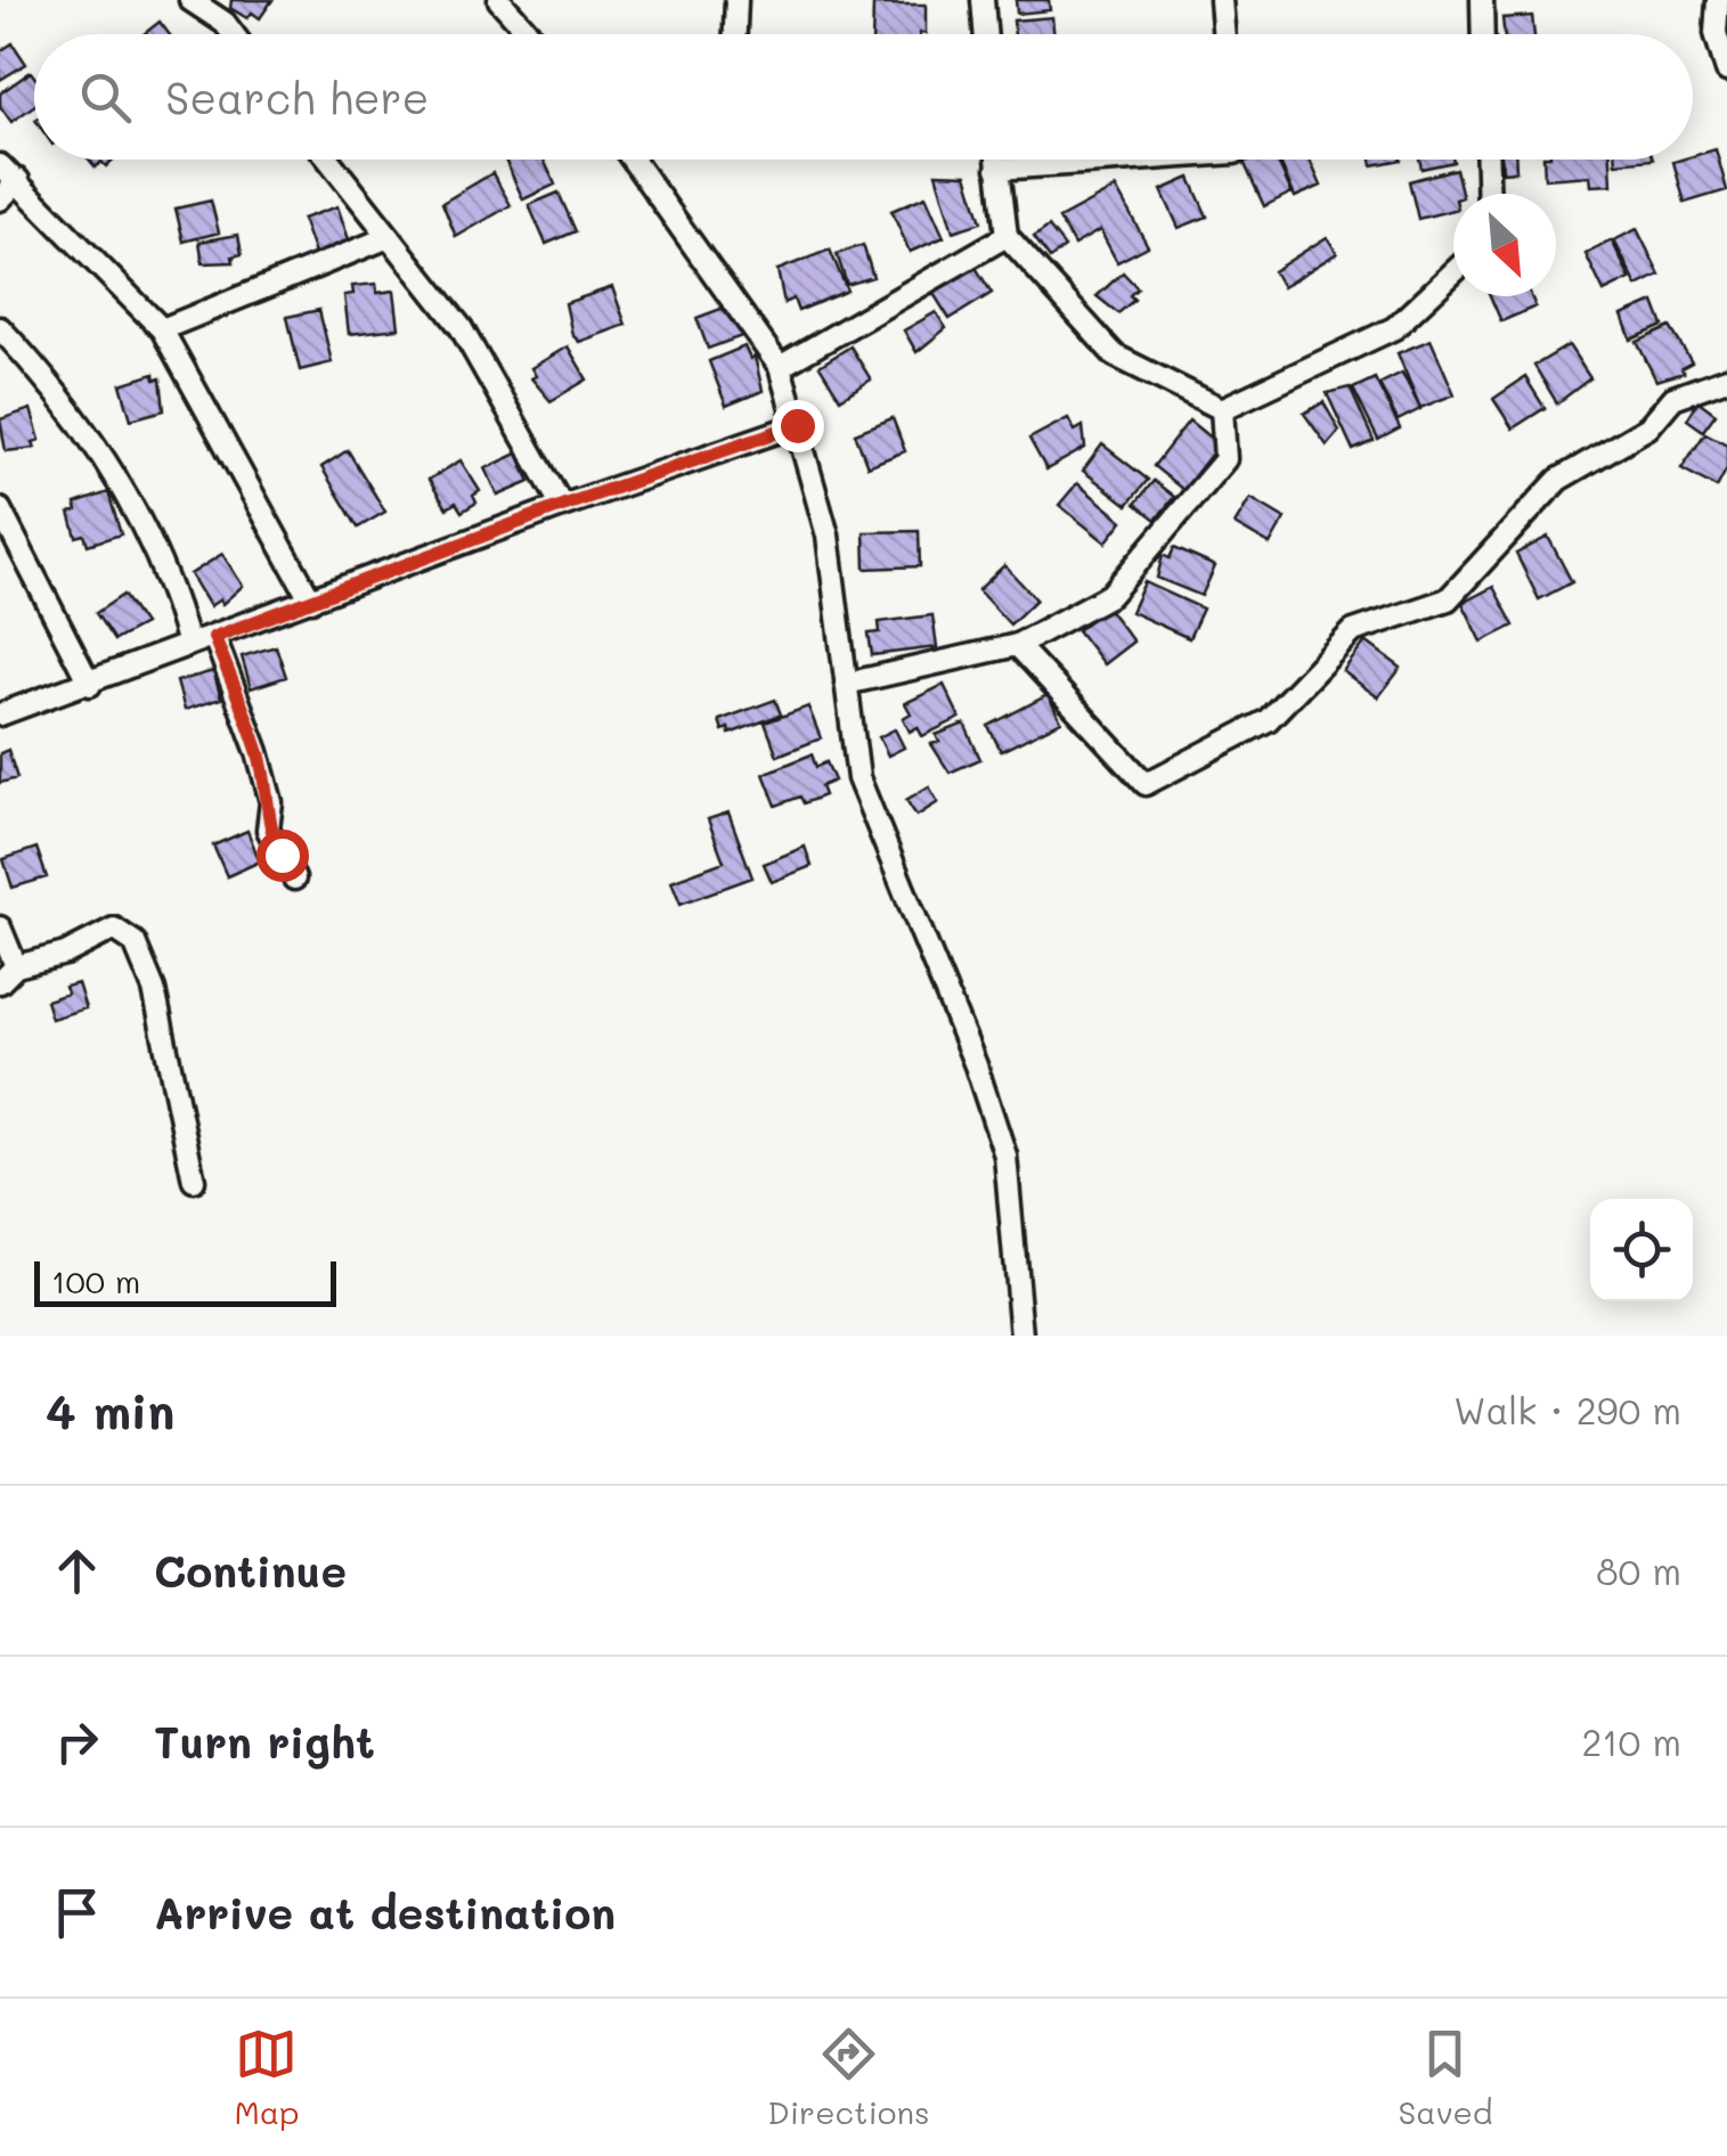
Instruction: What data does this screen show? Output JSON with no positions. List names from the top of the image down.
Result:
{
  "scale_bar": "100 m",
  "north": "bottom right",
  "page": {
    "search": "Search here",
    "scale": "100 m",
    "heading": ["4 min", "Walk · 290 m"],
    "list": [
      ["Continue", "80 m"],
      ["Turn right", "210 m"],
      "Arrive at destination"
    ],
    "nav": ["Map", "Directions", "Saved"]
  }
}
